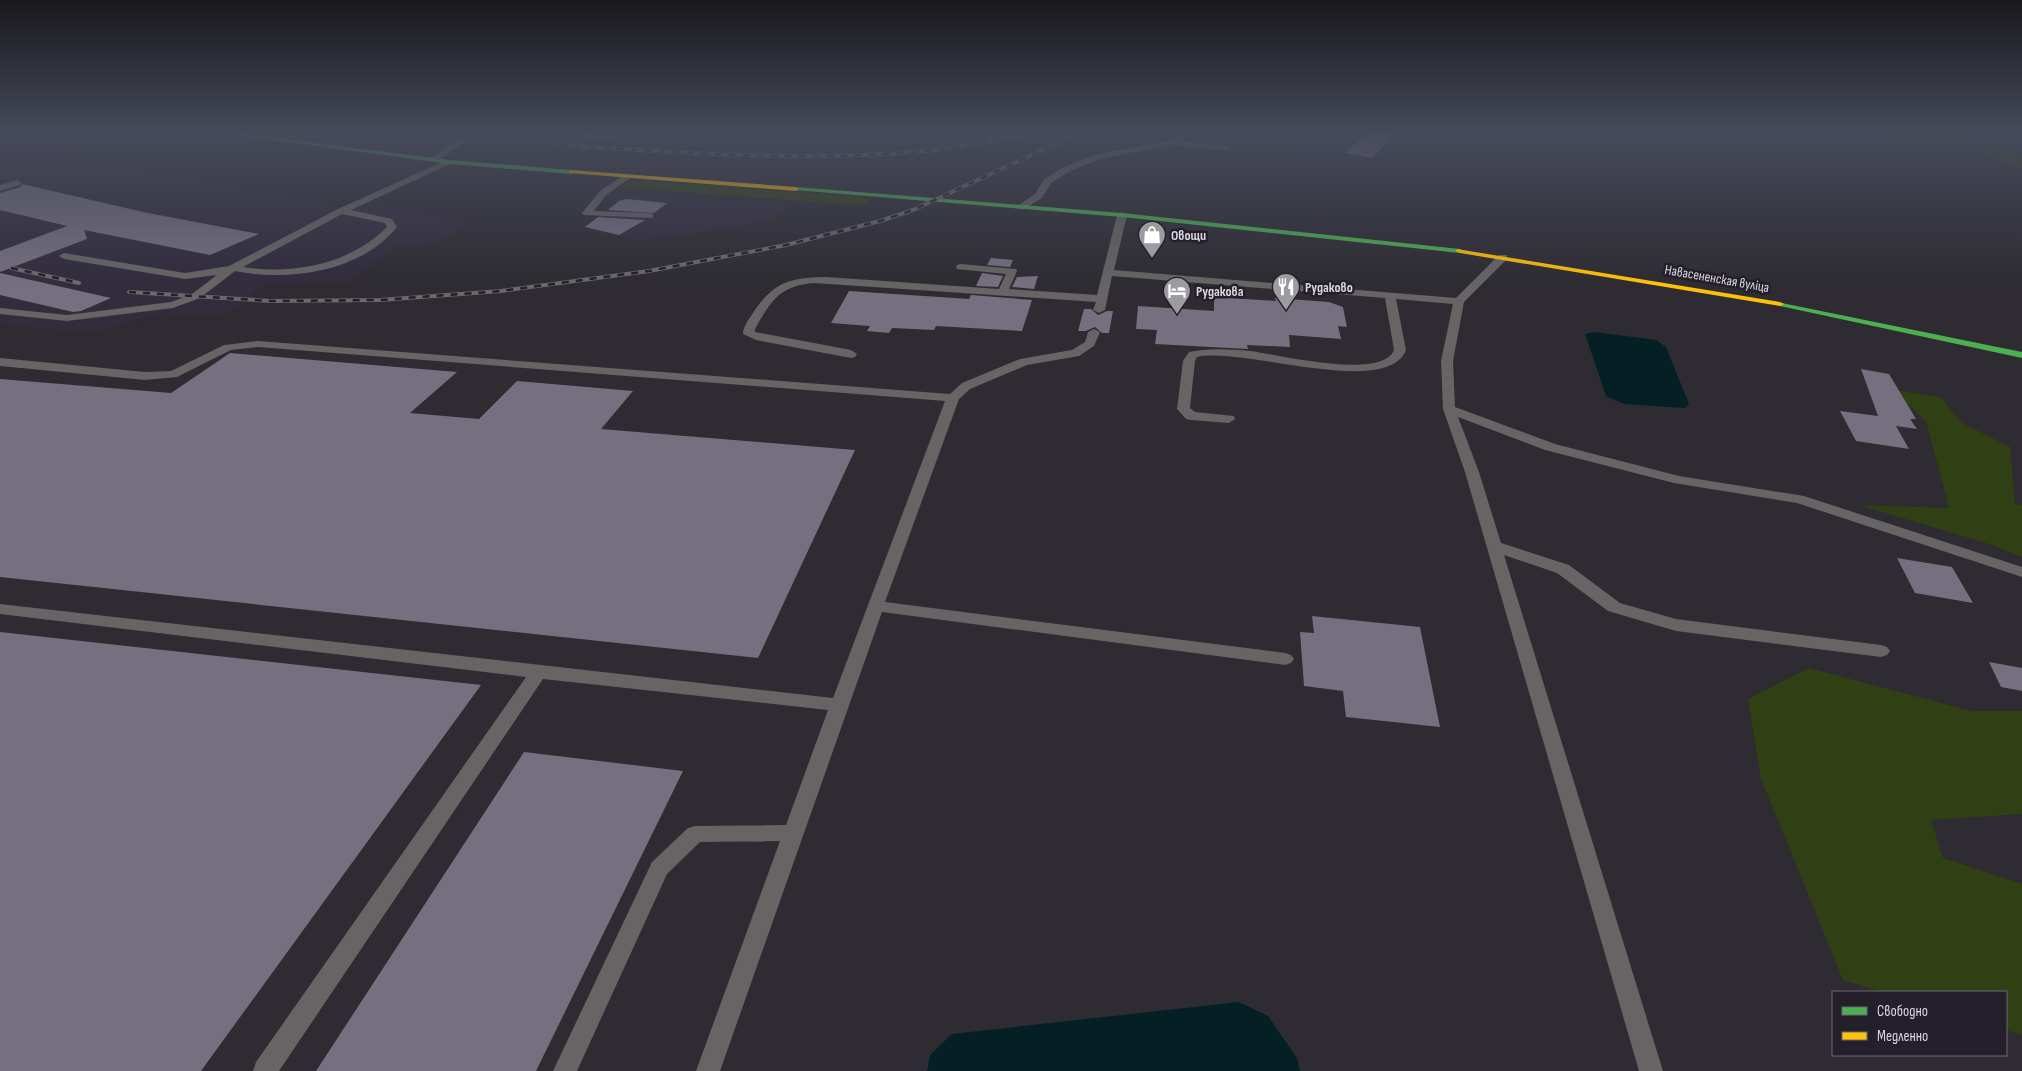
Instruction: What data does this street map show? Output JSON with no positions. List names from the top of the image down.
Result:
{
  "streets": {
    "main road": ["Навасененская вуліца"]
  },
  "places": {
    "shop": ["Овощи"],
    "restaurant": ["Рудаково"],
    "hotel": ["Рудакова"]
  },
  "legend": ["Свободно", "Медленно"]
}
